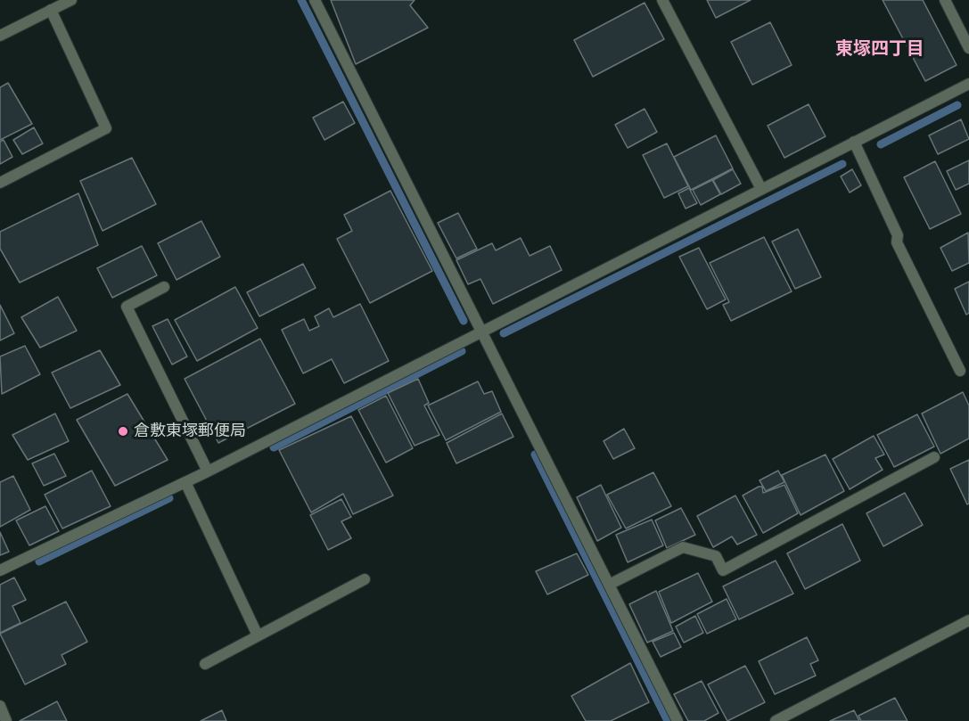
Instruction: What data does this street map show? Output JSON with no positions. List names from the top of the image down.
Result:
{
  "districts": ["東塚四丁目"],
  "places": ["倉敷東塚郵便局"]
}
